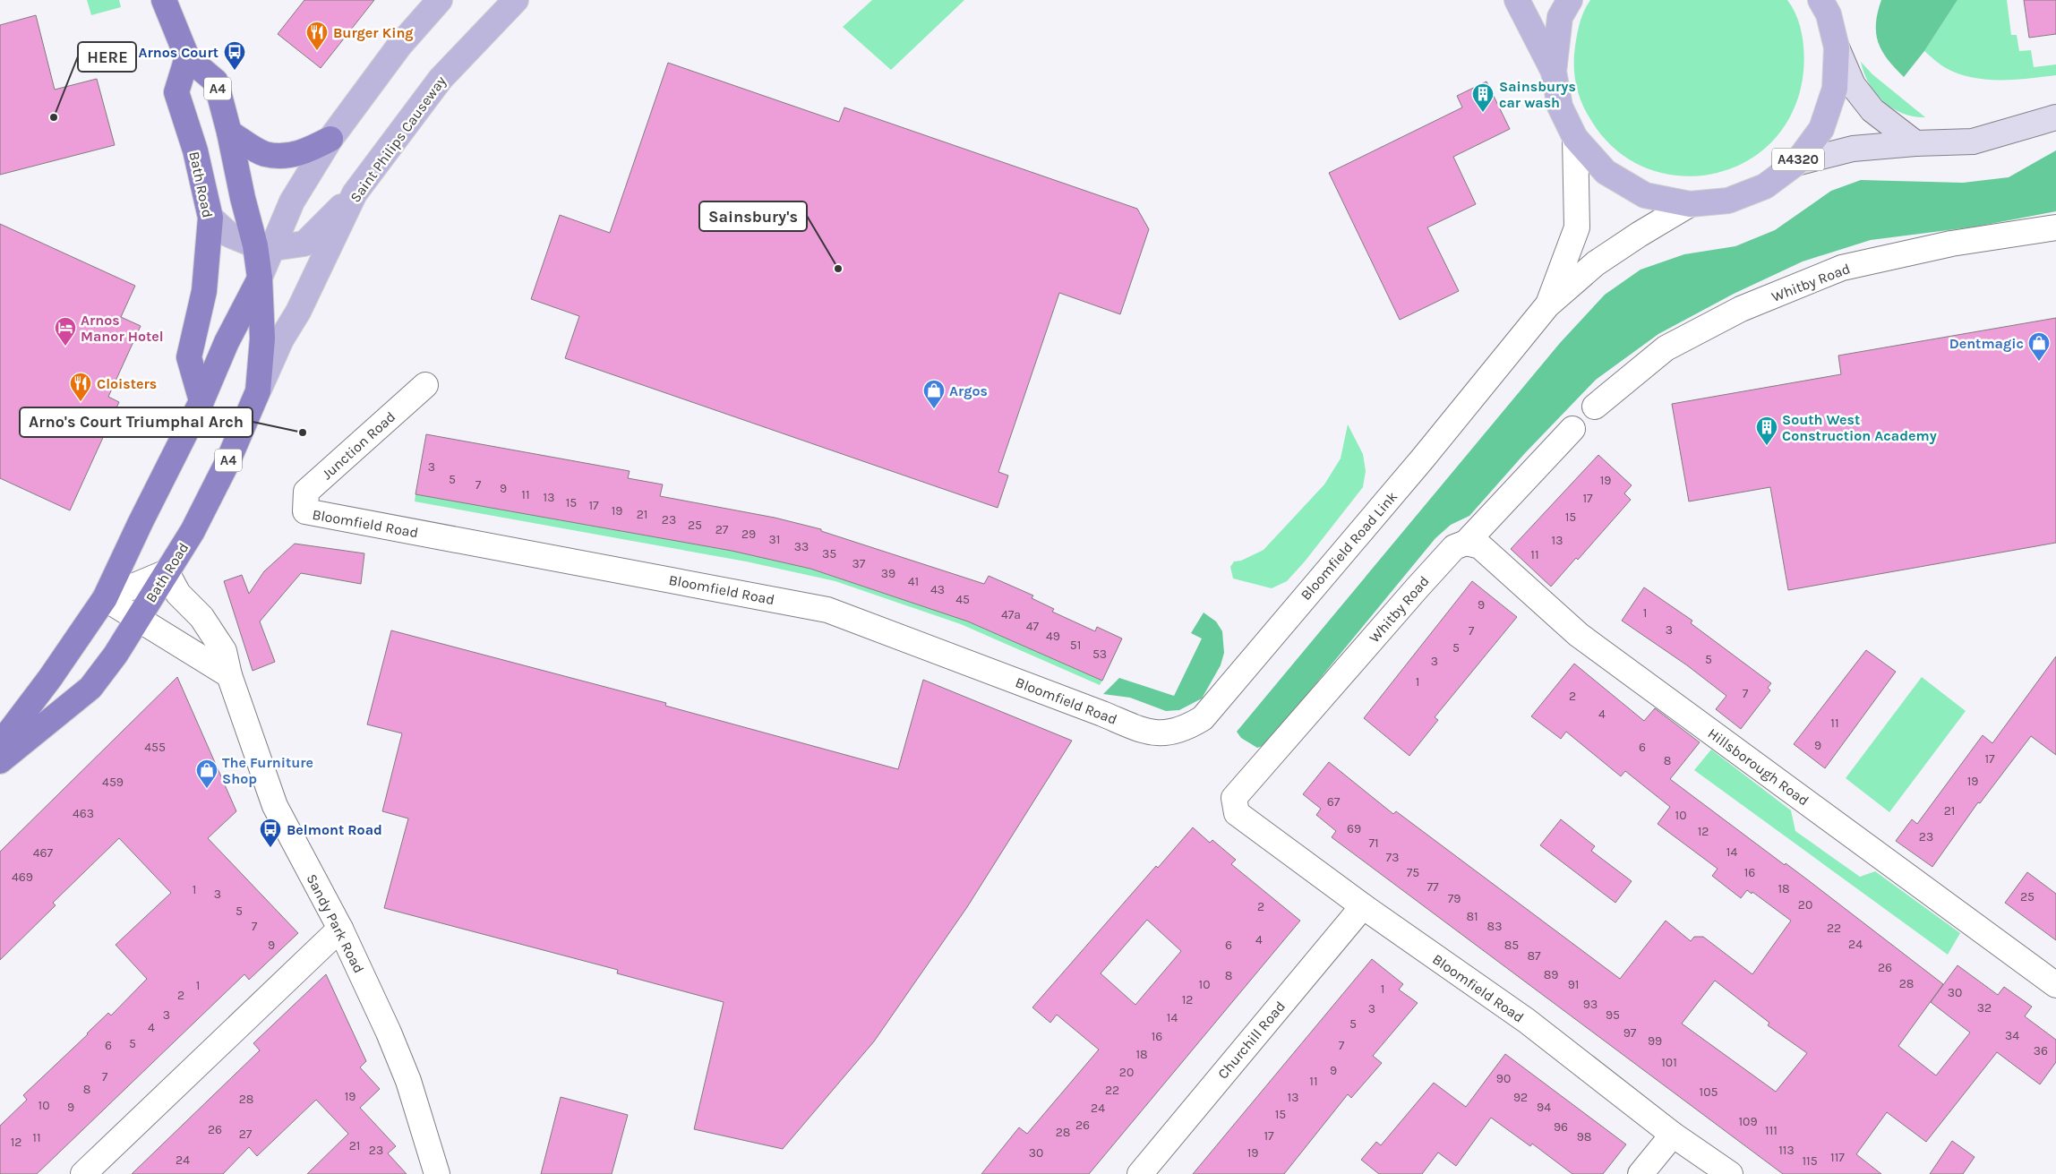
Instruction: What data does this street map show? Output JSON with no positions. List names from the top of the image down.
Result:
{
  "streets": {
    "highway": ["A4", "Bath Road"],
    "main road": ["Saint Philips Causeway", "A4320"],
    "street": [
      "Whitby Road",
      "Junction Road",
      "Bloomfield Road",
      "Bloomfield Road Link",
      "Hillsborough Road",
      "Sandy Park Road",
      "Churchill Road"
    ]
  },
  "crossings": [
    ["A4", "Bath Road"],
    ["Saint Philips Causeway", "Bath Road"],
    ["A4320", "Bloomfield Road Link"],
    ["Bath Road", "Sandy Park Road"],
    ["Whitby Road", "Bloomfield Road"],
    ["Whitby Road", "Hillsborough Road"],
    ["Junction Road", "Bloomfield Road"],
    ["Bloomfield Road", "Bloomfield Road Link"],
    ["Bloomfield Road", "Churchill Road"]
  ],
  "places": {
    "restaurant": ["Burger King", "Cloisters"],
    "bus stop": ["Arnos Court", "Belmont Road"],
    "building": ["Sainsburys car wash", "South West Construction Academy"],
    "other": ["HERE", "Sainsbury's", "Arno's Court Triumphal Arch"],
    "hotel": ["Arnos Manor Hotel"],
    "shop": ["Dentmagic", "Argos", "The Furniture Shop"]
  },
  "house_numbers": [
    "3",
    "5",
    "19",
    "7",
    "9",
    "11",
    "13",
    "17",
    "15",
    "17",
    "19",
    "21",
    "15",
    "23",
    "25",
    "27",
    "29",
    "31",
    "13",
    "33",
    "35",
    "11",
    "37",
    "39",
    "41",
    "43",
    "45",
    "9",
    "1",
    "47a",
    "47",
    "3",
    "7",
    "49",
    "51",
    "5",
    "53",
    "5",
    "3",
    "1",
    "7",
    "2",
    "4",
    "11",
    "9",
    "455",
    "6",
    "17",
    "8",
    "19",
    "459",
    "67",
    "21",
    "463",
    "10",
    "69",
    "12",
    "23",
    "71",
    "14",
    "467",
    "73",
    "75",
    "16",
    "469",
    "77",
    "18",
    "1",
    "3",
    "25",
    "79",
    "20",
    "2",
    "5",
    "81",
    "7",
    "83",
    "22",
    "4",
    "24",
    "9",
    "6",
    "85",
    "87",
    "26",
    "89",
    "8",
    "28",
    "10",
    "91",
    "1",
    "1",
    "30",
    "2",
    "12",
    "93",
    "32",
    "3",
    "3",
    "95",
    "14",
    "5",
    "4",
    "97",
    "34",
    "16",
    "99",
    "5",
    "6",
    "7",
    "36",
    "18",
    "101",
    "9",
    "20",
    "7",
    "90",
    "11",
    "8",
    "22",
    "105",
    "19",
    "13",
    "92",
    "28",
    "10",
    "9",
    "94",
    "24",
    "15",
    "109",
    "26",
    "96",
    "26",
    "111",
    "28",
    "27",
    "17",
    "98",
    "11",
    "12",
    "21",
    "23",
    "113",
    "30",
    "19",
    "117",
    "24",
    "115"
  ]
}
